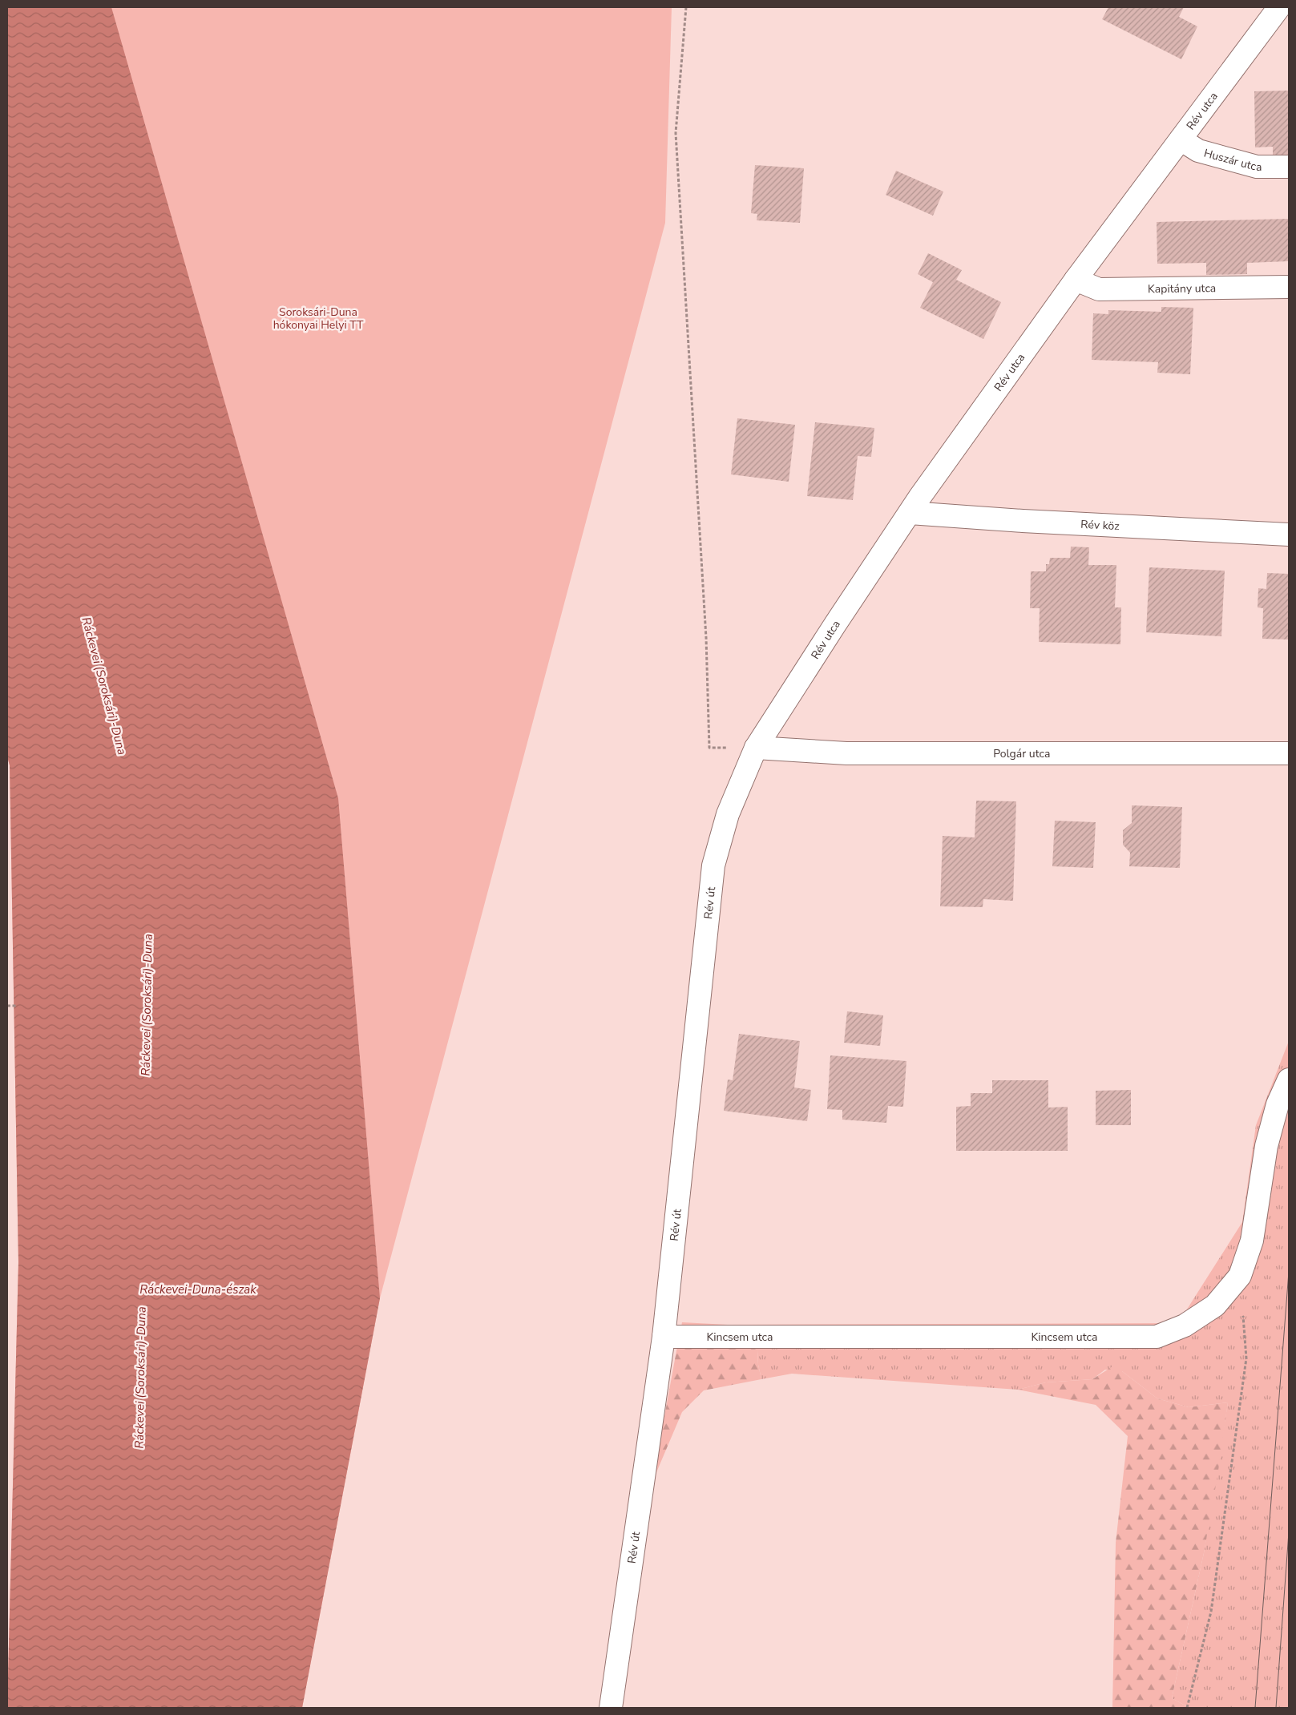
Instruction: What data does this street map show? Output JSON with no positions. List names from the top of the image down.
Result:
{
  "streets": {
    "street": [
      "Rév utca",
      "Huszár utca",
      "Kapitány utca",
      "Rév köz",
      "Polgár utca",
      "Rév út",
      "Kincsem utca"
    ]
  },
  "crossings": [
    ["Rév utca", "Huszár utca"],
    ["Rév utca", "Kapitány utca"],
    ["Rév utca", "Rév köz"],
    ["Rév utca", "Polgár utca"],
    ["Rév utca", "Rév út"],
    ["Polgár utca", "Rév út"],
    ["Rév út", "Kincsem utca"]
  ],
  "water": ["Ráckevei (Soroksári)-Duna", "Ráckevei-Duna-észak"],
  "parks": ["Soroksári-Duna hókonyai Helyi TT"]
}
